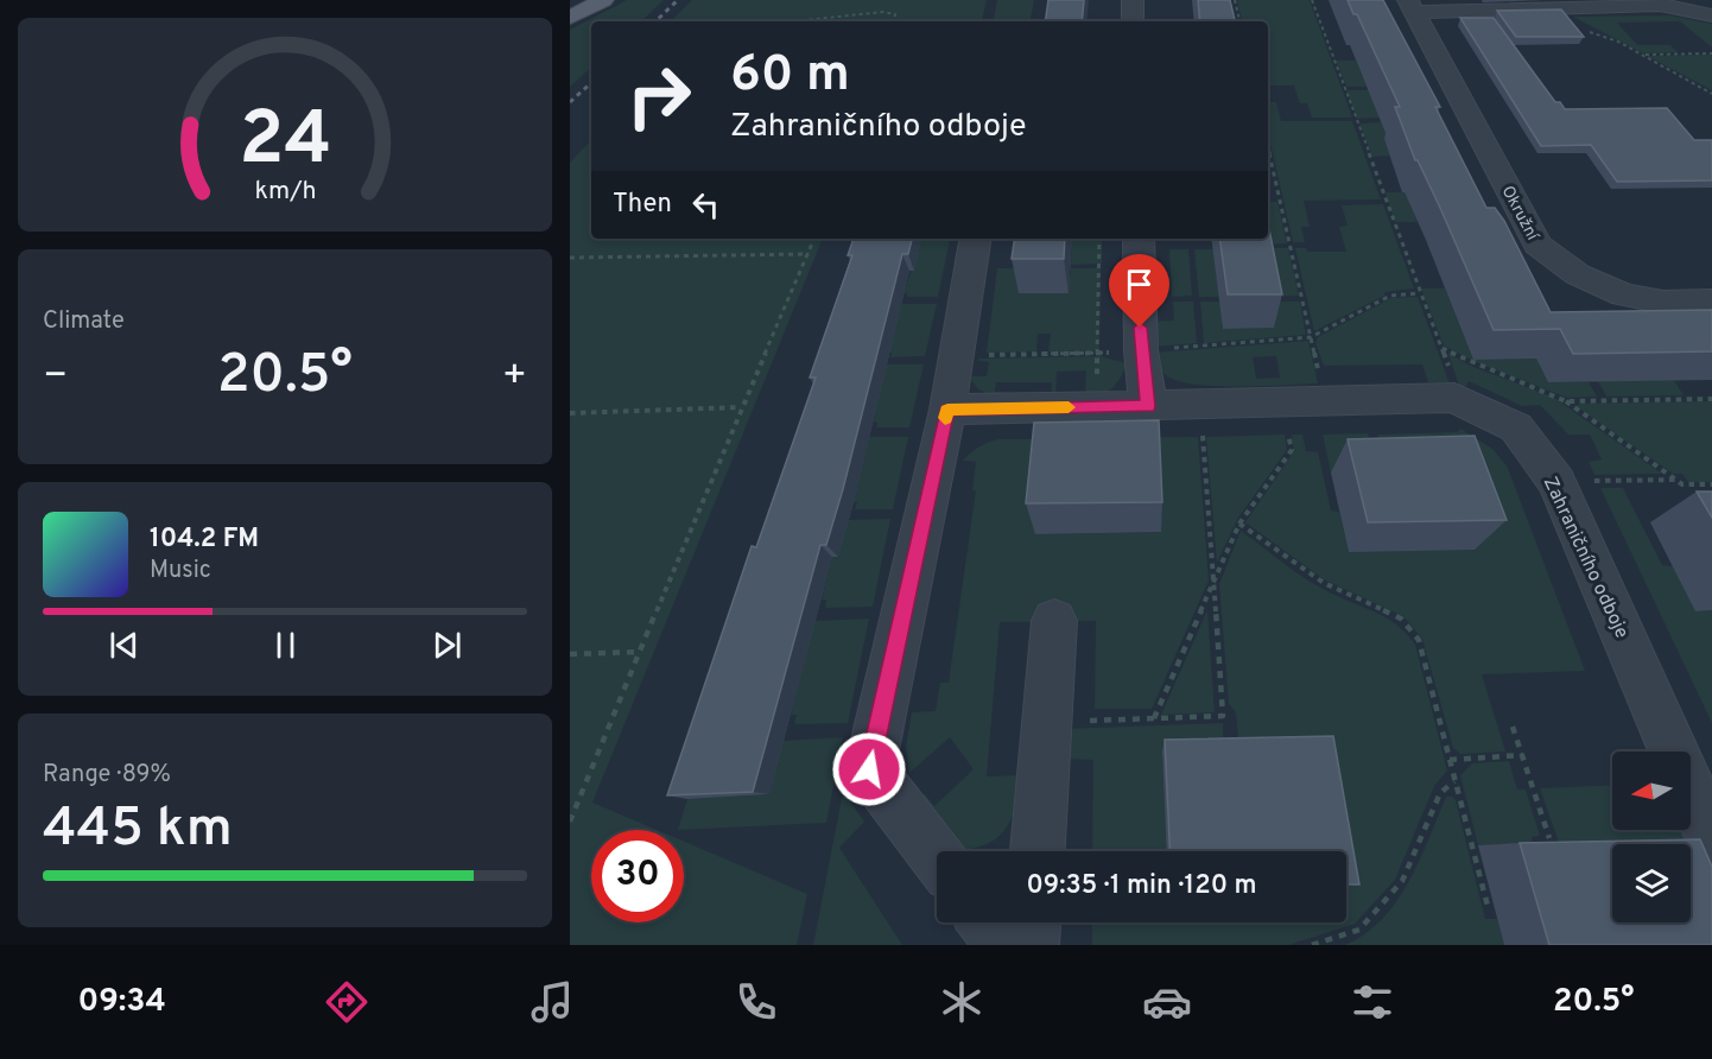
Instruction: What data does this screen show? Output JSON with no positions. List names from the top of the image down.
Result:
{
  "streets": {
    "street": ["Okružní", "Zahraničního odboje"]
  },
  "north": "left",
  "page": {
    "turn": ["60 m", "Zahraničního odboje"],
    "then": "Then",
    "tile": [
      "Climate",
      ["Range · 89%", "445 km"]
    ],
    "heat": ["−", "20.5°", "+"],
    "song": ["104.2 FM", "Music"],
    "limit": "30",
    "trip": "09:35 · 1 min · 120 m",
    "tabs": ["09:34", "20.5°"],
    "gauge": ["24", "km/h"]
  }
}
